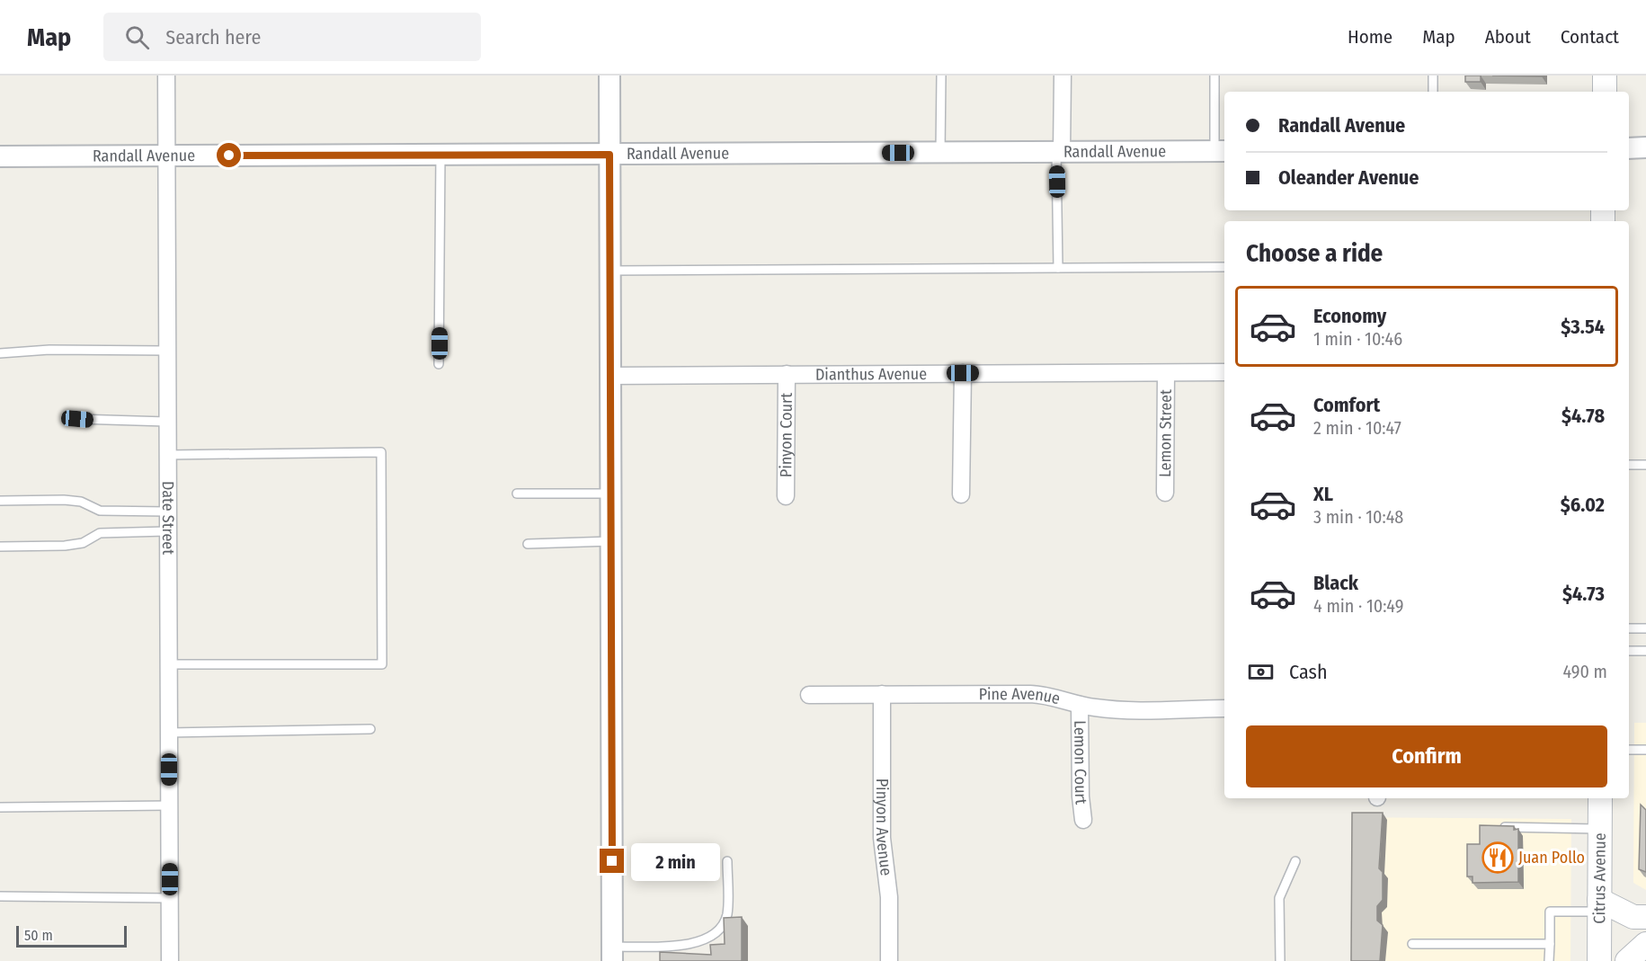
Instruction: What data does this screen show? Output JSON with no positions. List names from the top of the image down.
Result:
{
  "streets": {
    "main road": ["Citrus Avenue"],
    "street": [
      "Randall Avenue",
      "Dianthus Avenue",
      "Lemon Street",
      "Pinyon Court",
      "Date Street",
      "Pine Avenue",
      "Lemon Court",
      "Pinyon Avenue"
    ]
  },
  "crossings": [
    ["Randall Avenue", "Date Street"],
    ["Dianthus Avenue", "Lemon Street"],
    ["Dianthus Avenue", "Pinyon Court"],
    ["Pine Avenue", "Lemon Court"],
    ["Pine Avenue", "Pinyon Avenue"]
  ],
  "places": {
    "restaurant": ["Juan Pollo"]
  },
  "scale_bar": "50 m",
  "page": {
    "header": "Map",
    "search": "Search here",
    "nav": [
      "Home",
      "Map",
      "About",
      "Contact"
    ],
    "banner": ["Randall Avenue", "Oleander Avenue"],
    "heading": "Choose a ride",
    "list": [
      {
        "name": "Economy",
        "note": "1 min · 10:46",
        "value": "$3.54"
      },
      {
        "name": "Comfort",
        "note": "2 min · 10:47",
        "value": "$4.78"
      },
      {
        "name": "XL",
        "note": "3 min · 10:48",
        "value": "$6.02"
      },
      {
        "name": "Black",
        "note": "4 min · 10:49",
        "value": "$4.73"
      }
    ],
    "pay": ["Cash", "490 m"],
    "buttons": "Confirm",
    "bubble": "2 min",
    "scale": "50 m"
  }
}
